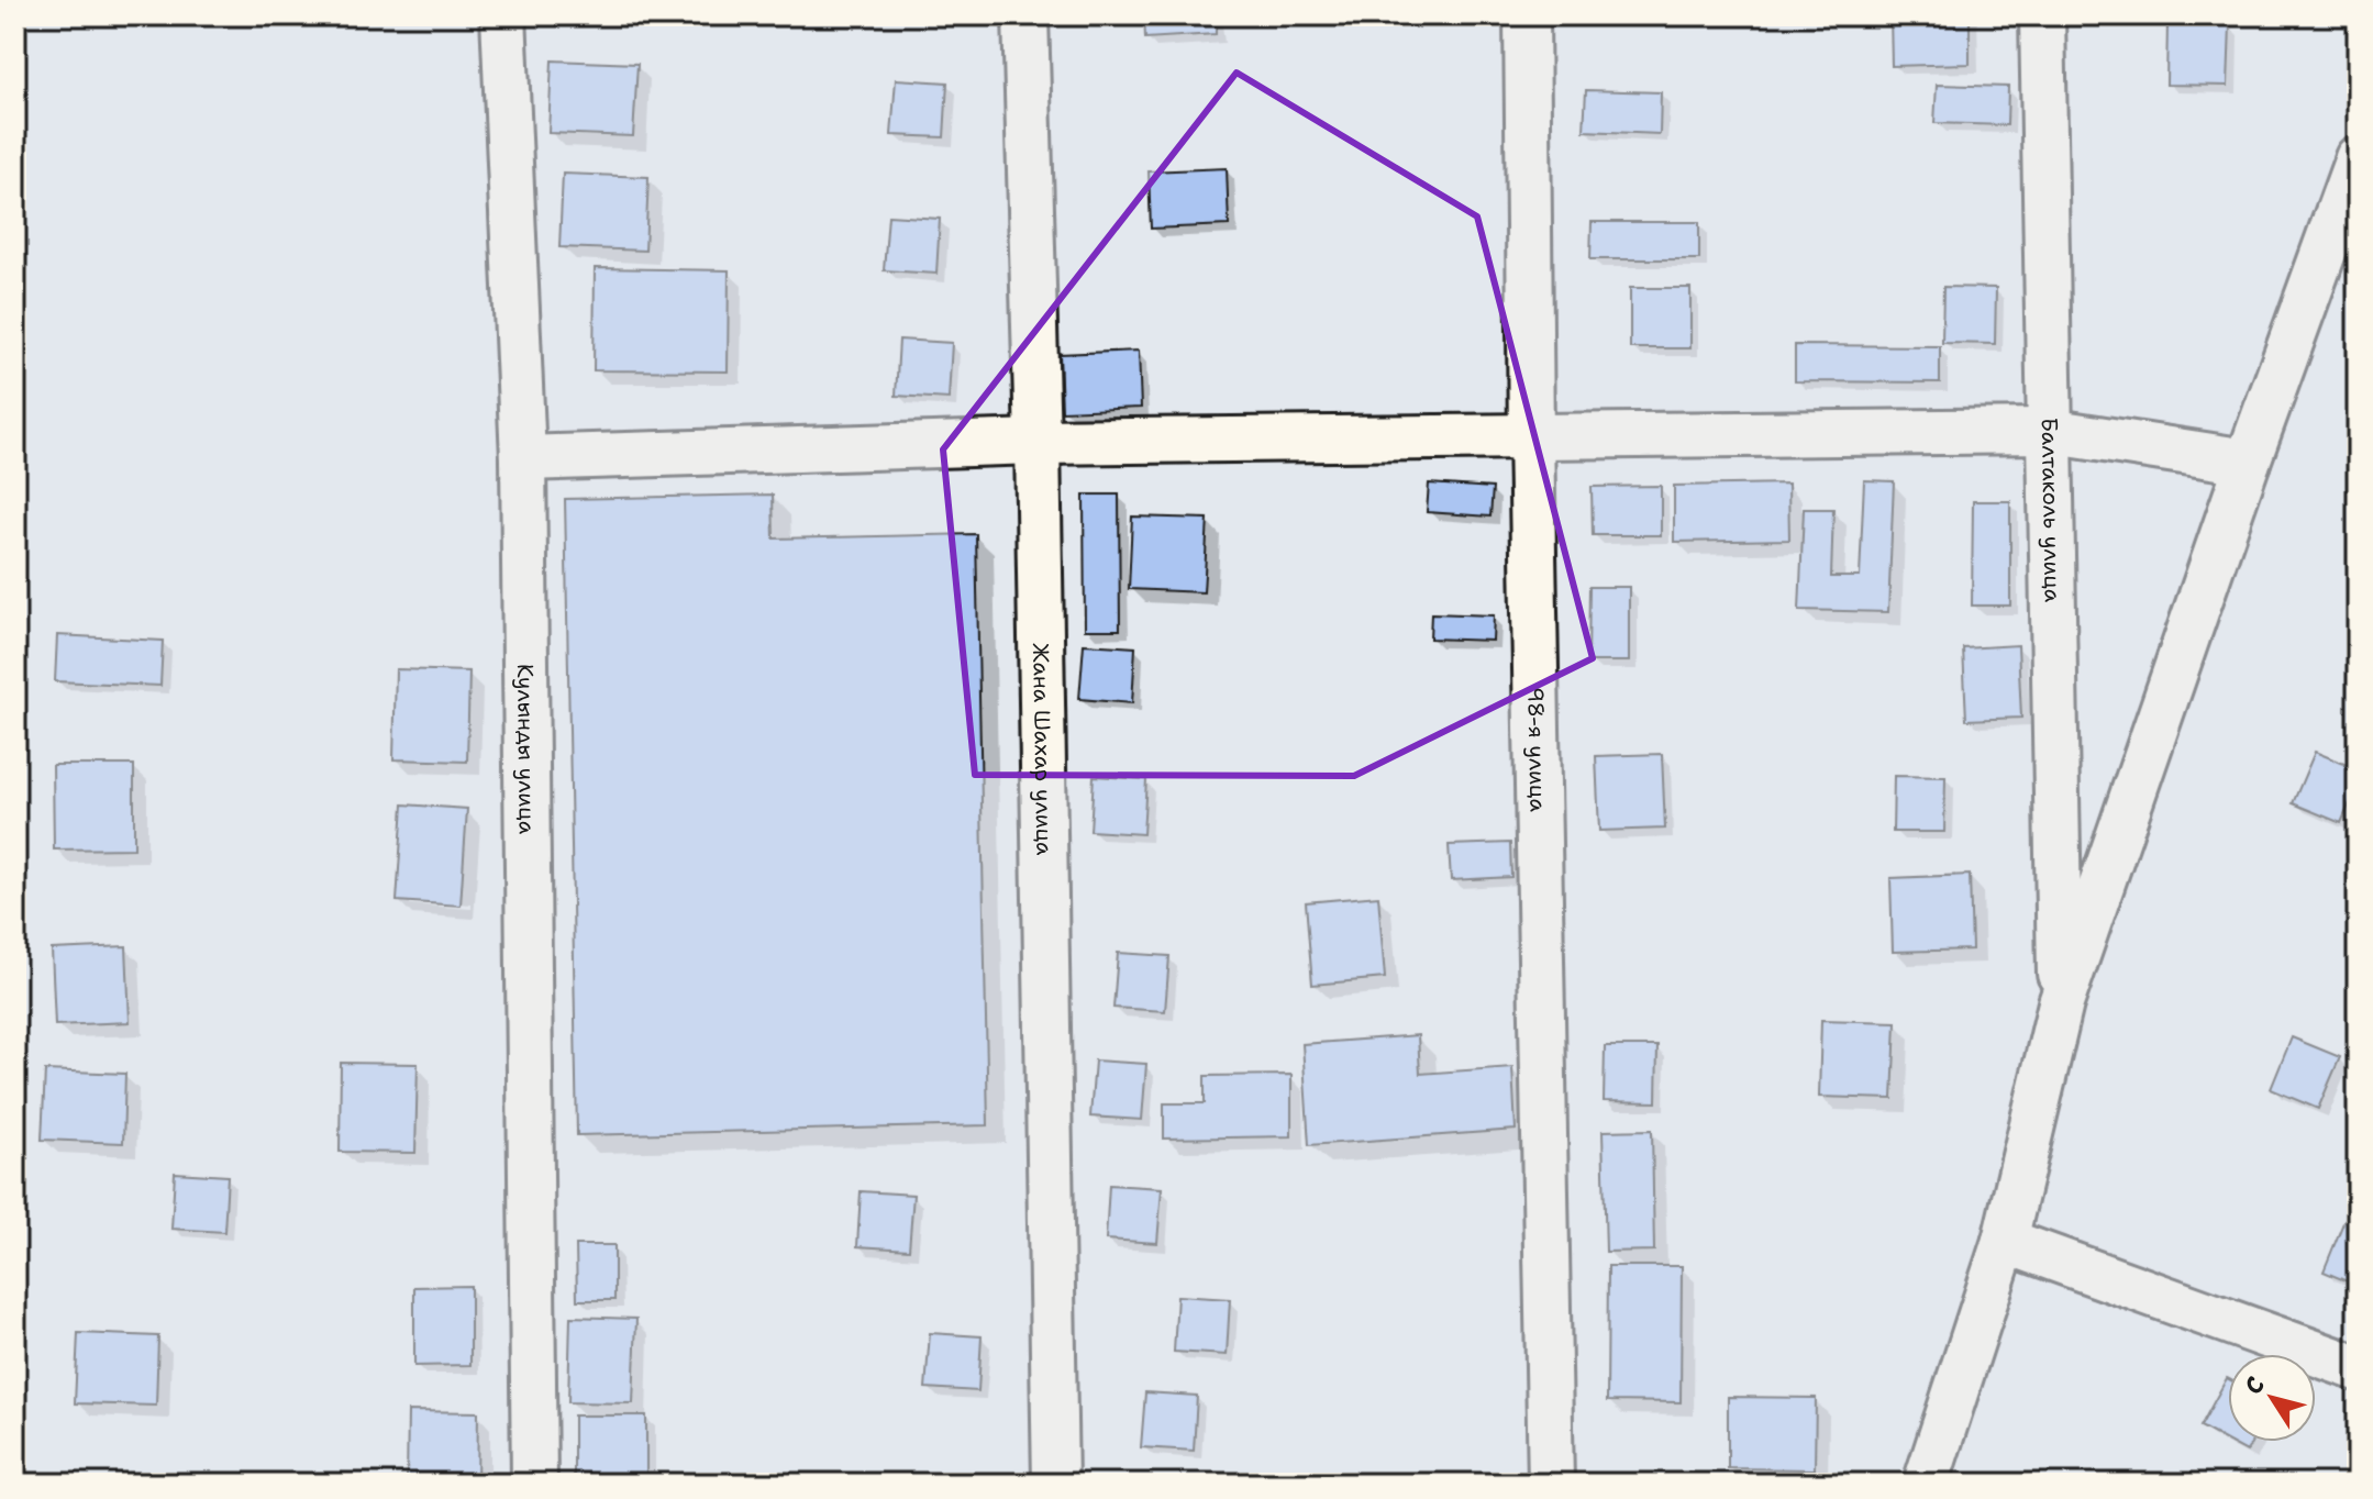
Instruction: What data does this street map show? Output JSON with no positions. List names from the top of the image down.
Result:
{
  "streets": {
    "street": [
      "Балтаколь улица",
      "Кулынды улица",
      "Жана Шахар улица",
      "98-я улица"
    ]
  },
  "north": "top left"
}
